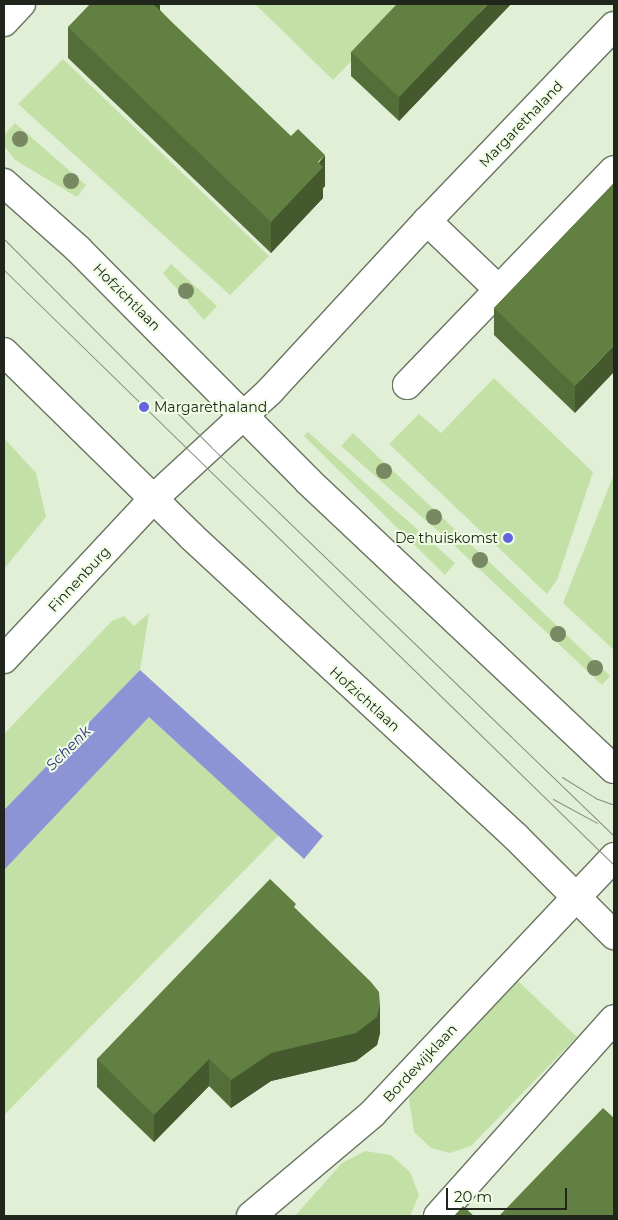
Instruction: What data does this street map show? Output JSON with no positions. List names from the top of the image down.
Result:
{
  "streets": {
    "street": [
      "Margarethaland",
      "Hofzichtlaan",
      "Finnenburg",
      "Bordewijklaan"
    ]
  },
  "crossings": [
    ["Margarethaland", "Hofzichtlaan"],
    ["Hofzichtlaan", "Finnenburg"],
    ["Hofzichtlaan", "Bordewijklaan"]
  ],
  "water": ["Schenk"],
  "places": ["Margarethaland", "De thuiskomst"],
  "scale_bar": "20 m"
}
